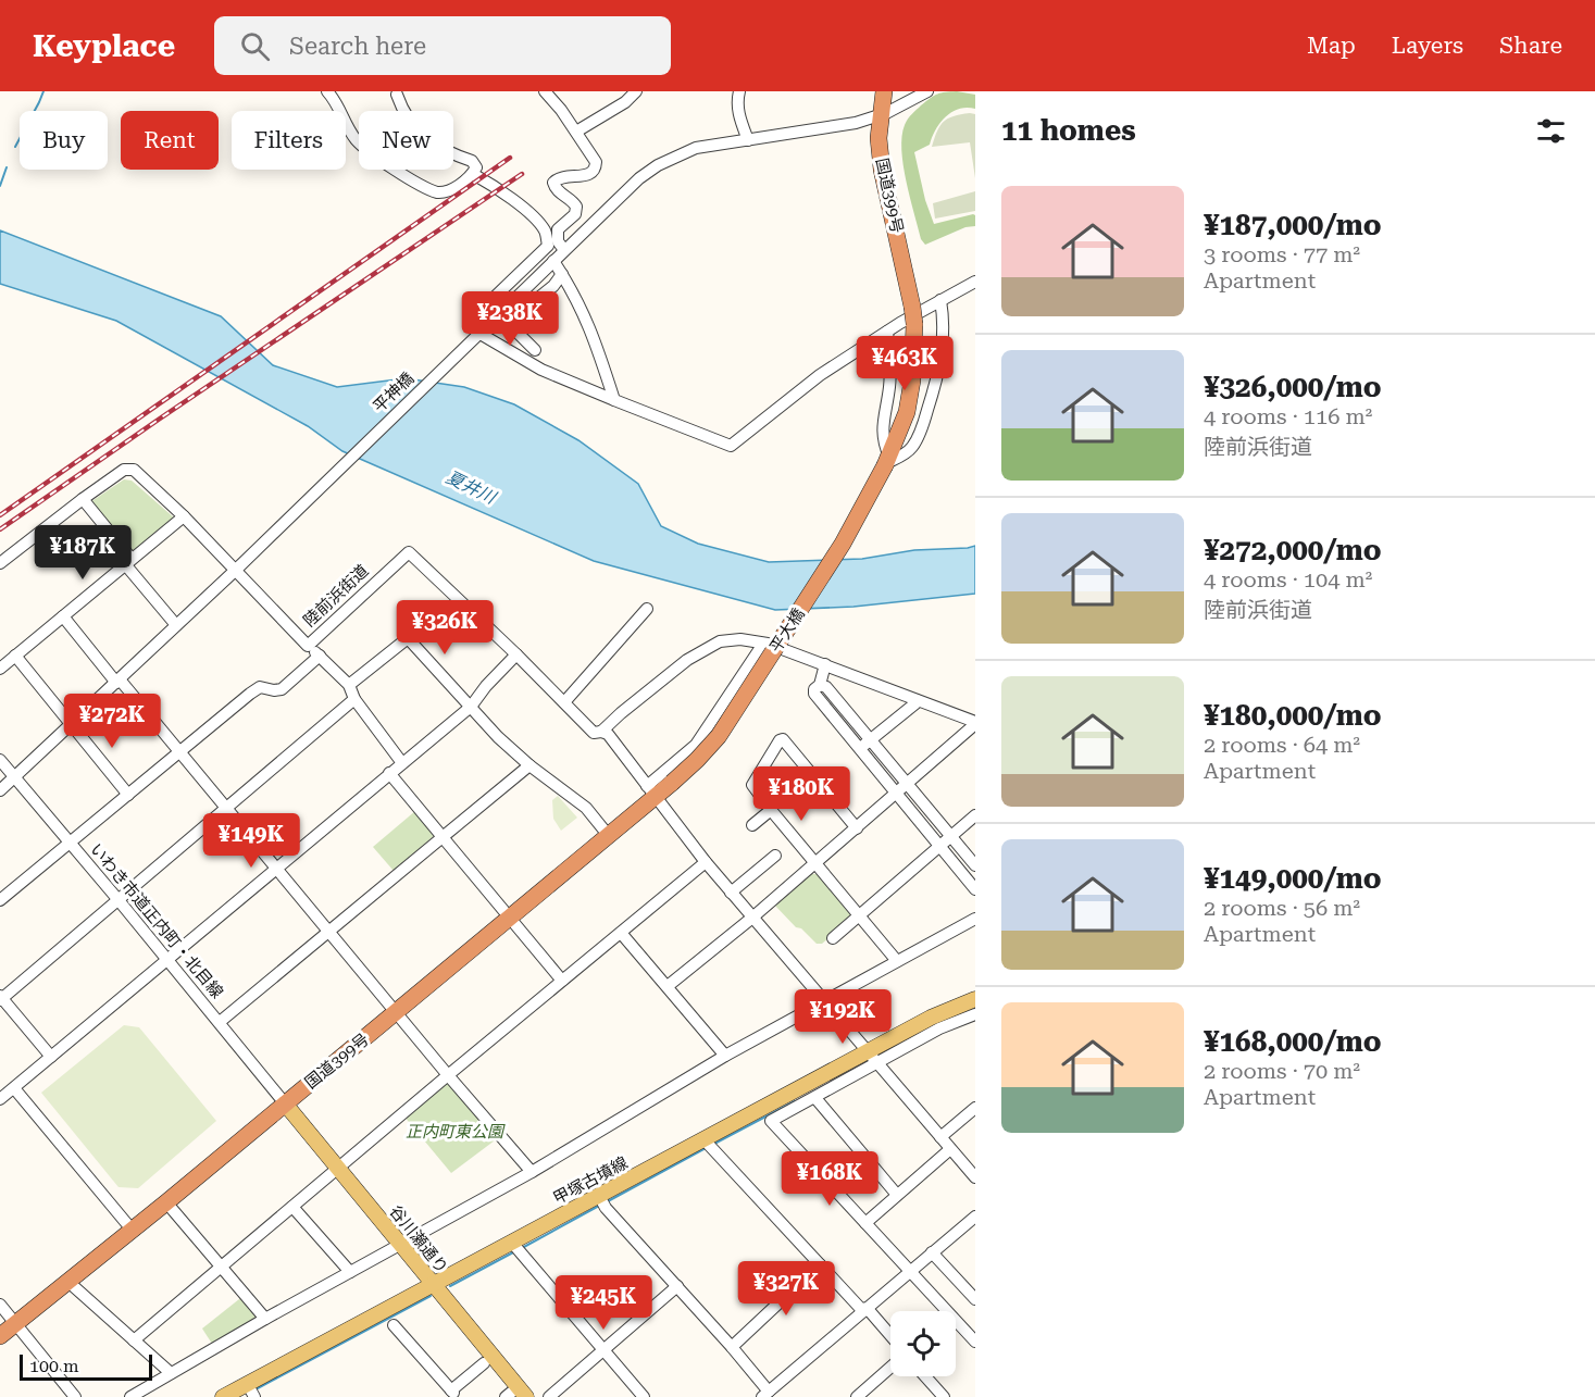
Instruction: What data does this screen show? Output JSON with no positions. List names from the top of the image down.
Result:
{
  "streets": {
    "highway": ["国道399号", "平大橋"],
    "main road": ["甲塚古墳線", "谷川瀬通り"],
    "street": ["平神橋", "陸前浜街道", "いわき市道正内町・北目線"]
  },
  "crossings": [
    ["国道399号", "平大橋"],
    ["国道399号", "いわき市道正内町・北目線"],
    ["国道399号", "谷川瀬通り"],
    ["平神橋", "陸前浜街道"],
    ["いわき市道正内町・北目線", "谷川瀬通り"],
    ["甲塚古墳線", "谷川瀬通り"]
  ],
  "water": ["夏井川"],
  "parks": ["正内町東公園"],
  "scale_bar": "100 m",
  "page": {
    "header": "Keyplace",
    "search": "Search here",
    "nav": ["Map", "Layers", "Share"],
    "heading": "11 homes",
    "chip": [
      "Buy",
      "Rent",
      "Filters",
      "New"
    ],
    "list": [
      {
        "name": "¥187,000/mo",
        "note": "3 rooms · 77 m² · Apartment"
      },
      {
        "name": "¥326,000/mo",
        "note": "4 rooms · 116 m² · 陸前浜街道"
      },
      {
        "name": "¥272,000/mo",
        "note": "4 rooms · 104 m² · 陸前浜街道"
      },
      {
        "name": "¥180,000/mo",
        "note": "2 rooms · 64 m² · Apartment"
      },
      {
        "name": "¥149,000/mo",
        "note": "2 rooms · 56 m² · Apartment"
      },
      {
        "name": "¥168,000/mo",
        "note": "2 rooms · 70 m² · Apartment"
      }
    ],
    "price": [
      "¥238K",
      "¥463K",
      "¥187K",
      "¥326K",
      "¥272K",
      "¥180K",
      "¥149K",
      "¥192K",
      "¥168K",
      "¥327K",
      "¥245K"
    ],
    "scale": "100 m"
  }
}
